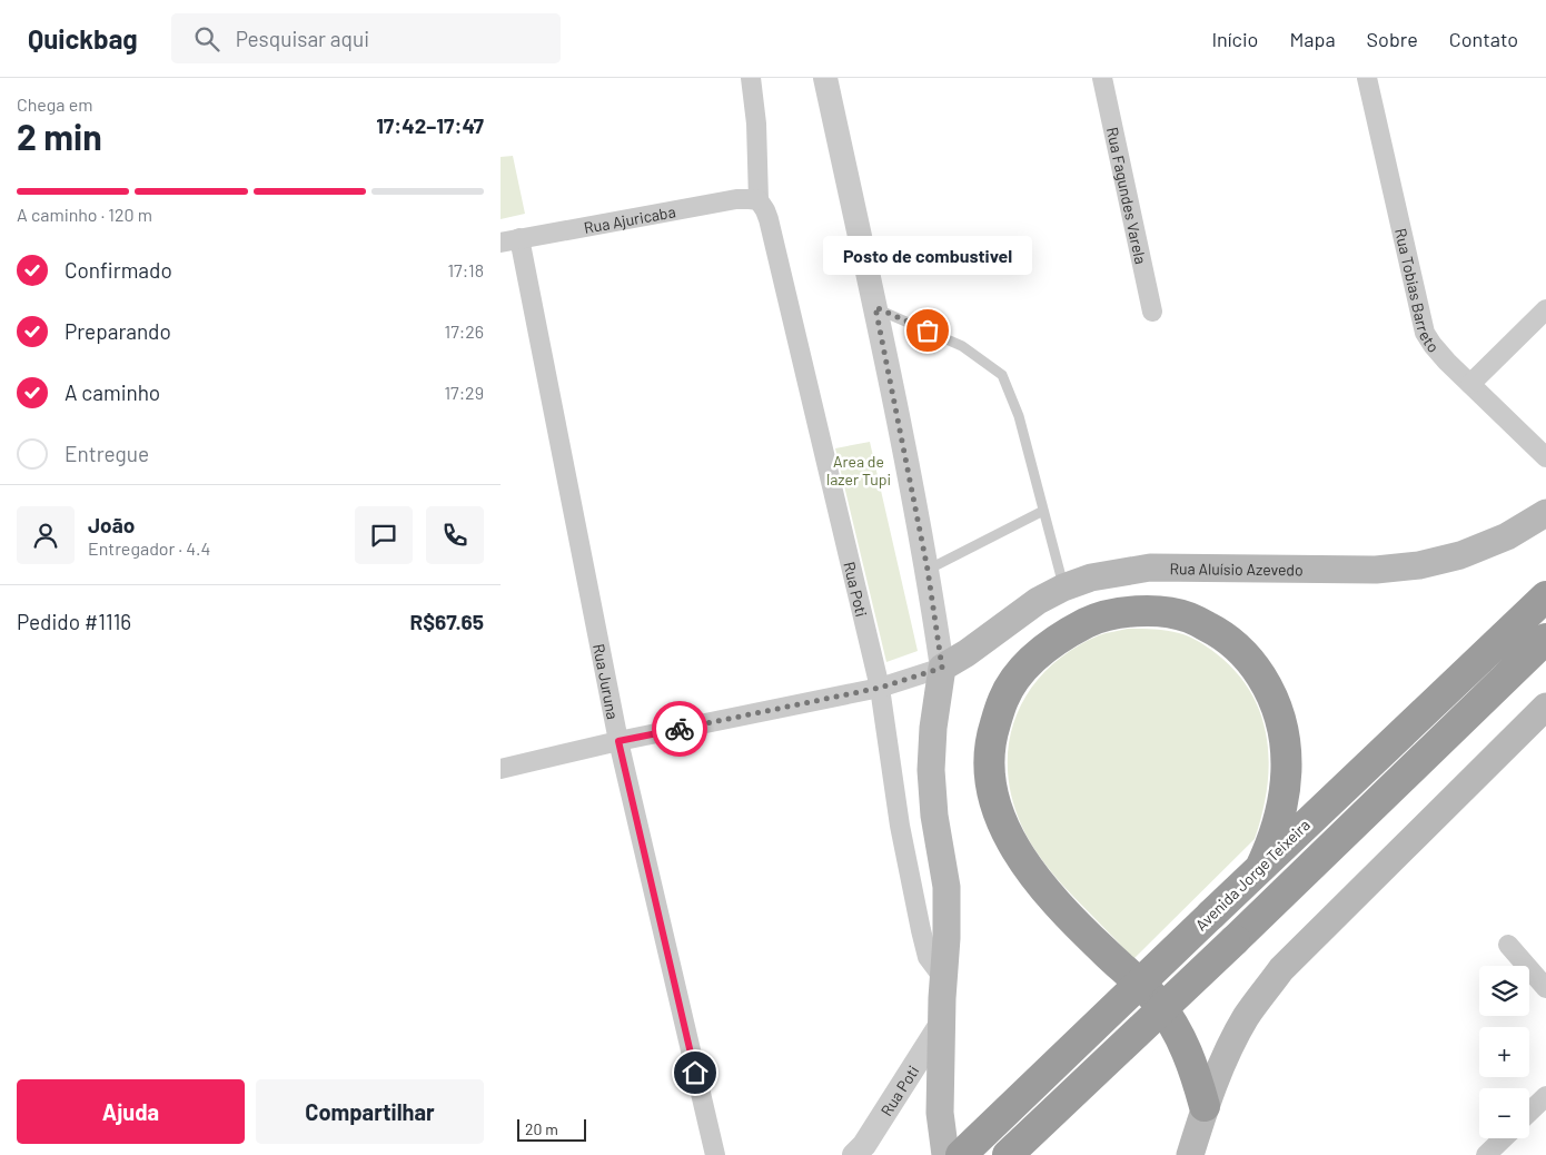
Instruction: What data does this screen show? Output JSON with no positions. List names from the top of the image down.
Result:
{
  "streets": {
    "highway": ["Avenida Jorge Teixeira"],
    "main road": ["Rua Aluísio Azevedo"],
    "street": [
      "Rua Fagundes Varela",
      "Rua Ajuricaba",
      "Rua Tobias Barreto",
      "Rua Poti",
      "Rua Juruna"
    ]
  },
  "crossings": [
    ["Rua Ajuricaba", "Rua Poti"],
    ["Rua Ajuricaba", "Rua Juruna"]
  ],
  "parks": ["Area de lazer Tupi"],
  "places": ["Posto de combustivel"],
  "scale_bar": "20 m",
  "page": {
    "header": "Quickbag",
    "search": "Pesquisar aqui",
    "nav": [
      "Início",
      "Mapa",
      "Sobre",
      "Contato"
    ],
    "heading": ["2 min", "Chega em", "17:42–17:47"],
    "panel": [
      "João",
      "Entregador · 4.4",
      "Pedido #1116",
      "R$67.65"
    ],
    "bar": "A caminho · 120 m",
    "bubble": "Posto de combustivel",
    "list": [
      ["Confirmado", "17:18"],
      ["Preparando", "17:26"],
      ["A caminho", "17:29"],
      "Entregue"
    ],
    "map_buttons": ["+", "−"],
    "buttons": ["Ajuda", "Compartilhar"],
    "scale": "20 m"
  }
}
